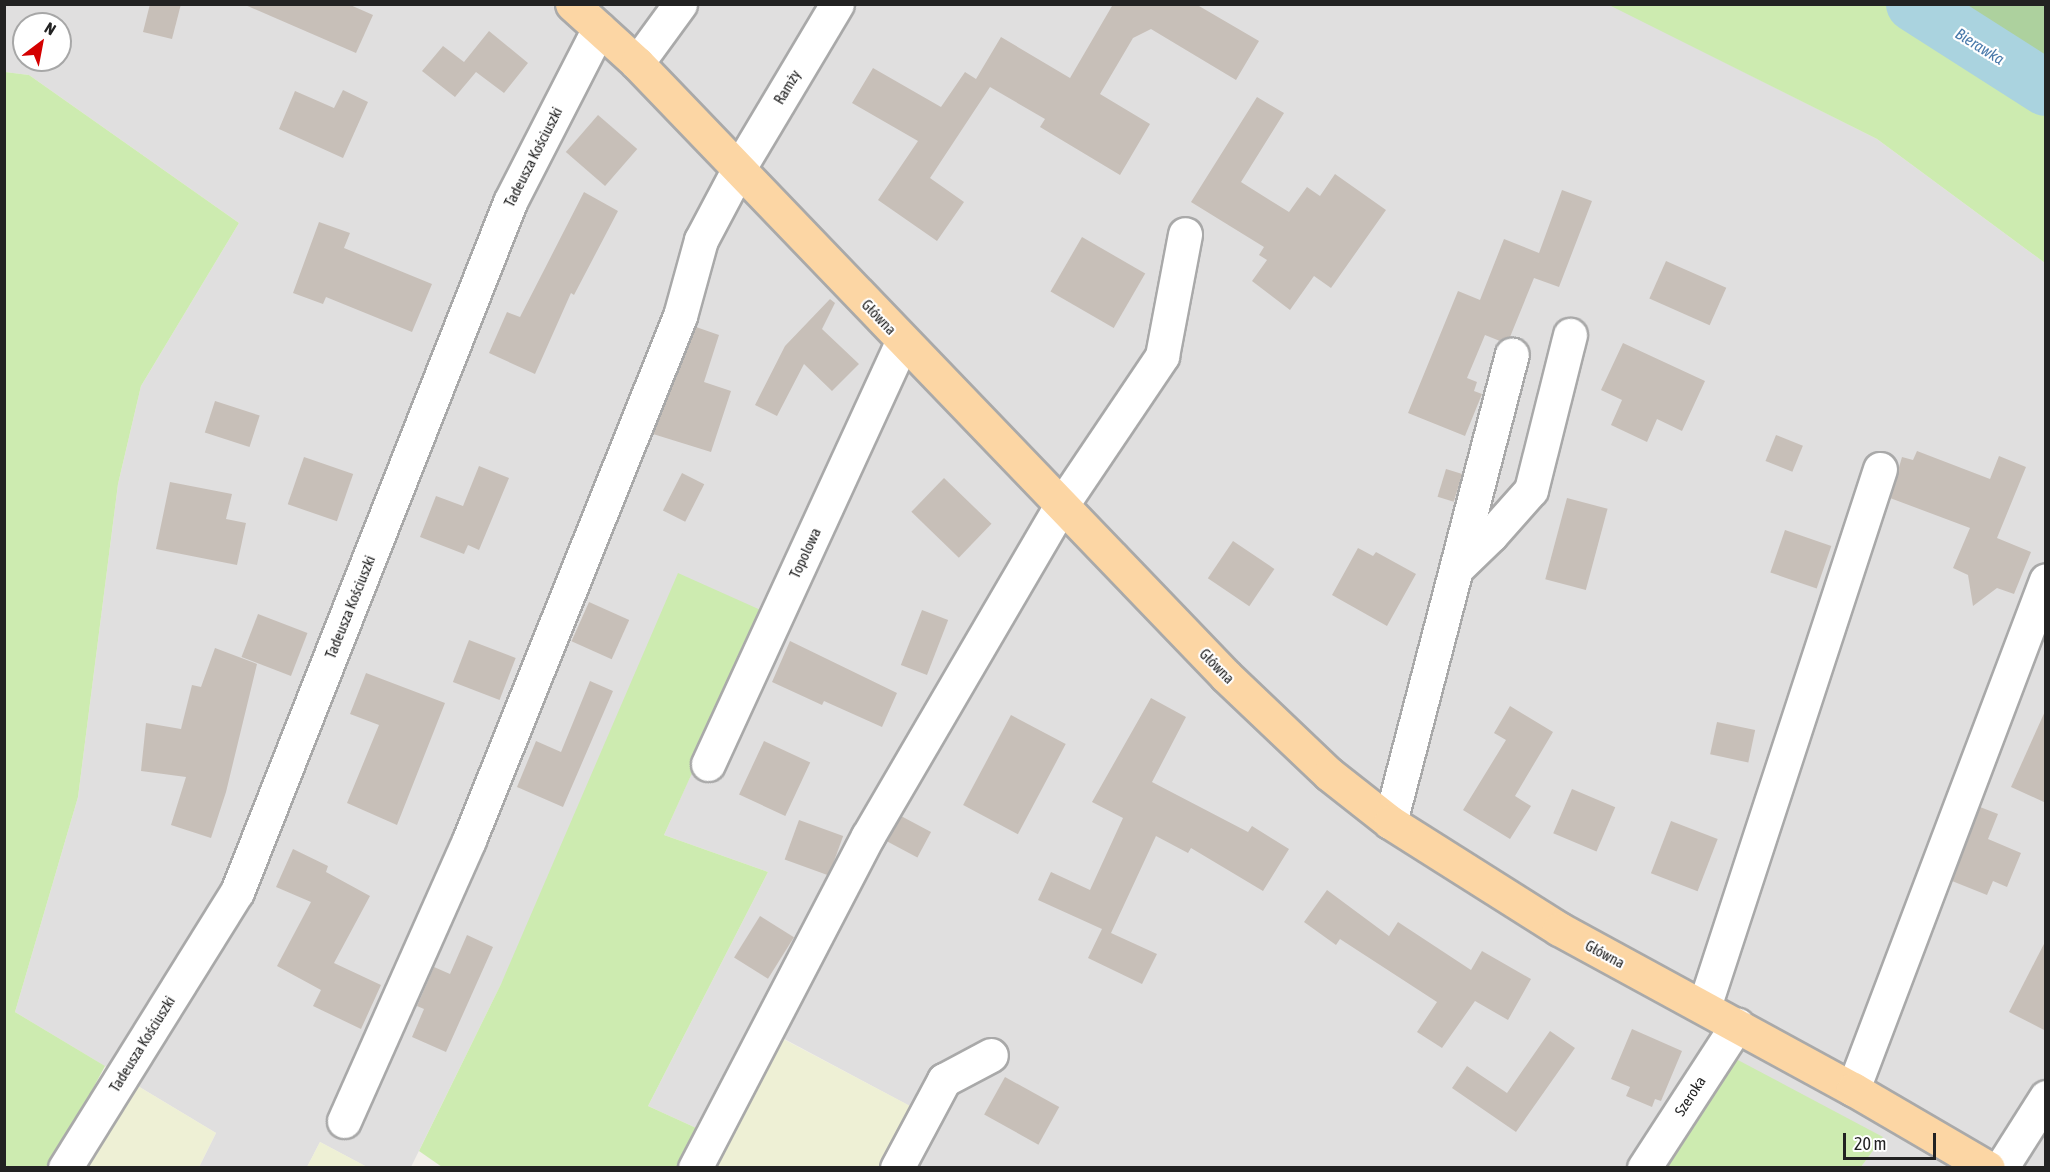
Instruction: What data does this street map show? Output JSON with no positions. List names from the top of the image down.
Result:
{
  "streets": {
    "main road": ["Główna"],
    "street": [
      "Ramży",
      "Tadeusza Kościuszki",
      "Topolowa",
      "Szeroka"
    ]
  },
  "crossings": [
    ["Ramży", "Główna"],
    ["Tadeusza Kościuszki", "Główna"],
    ["Główna", "Topolowa"],
    ["Główna", "Szeroka"]
  ],
  "water": ["Bierawka"],
  "scale_bar": "20 m",
  "north": "top right"
}
